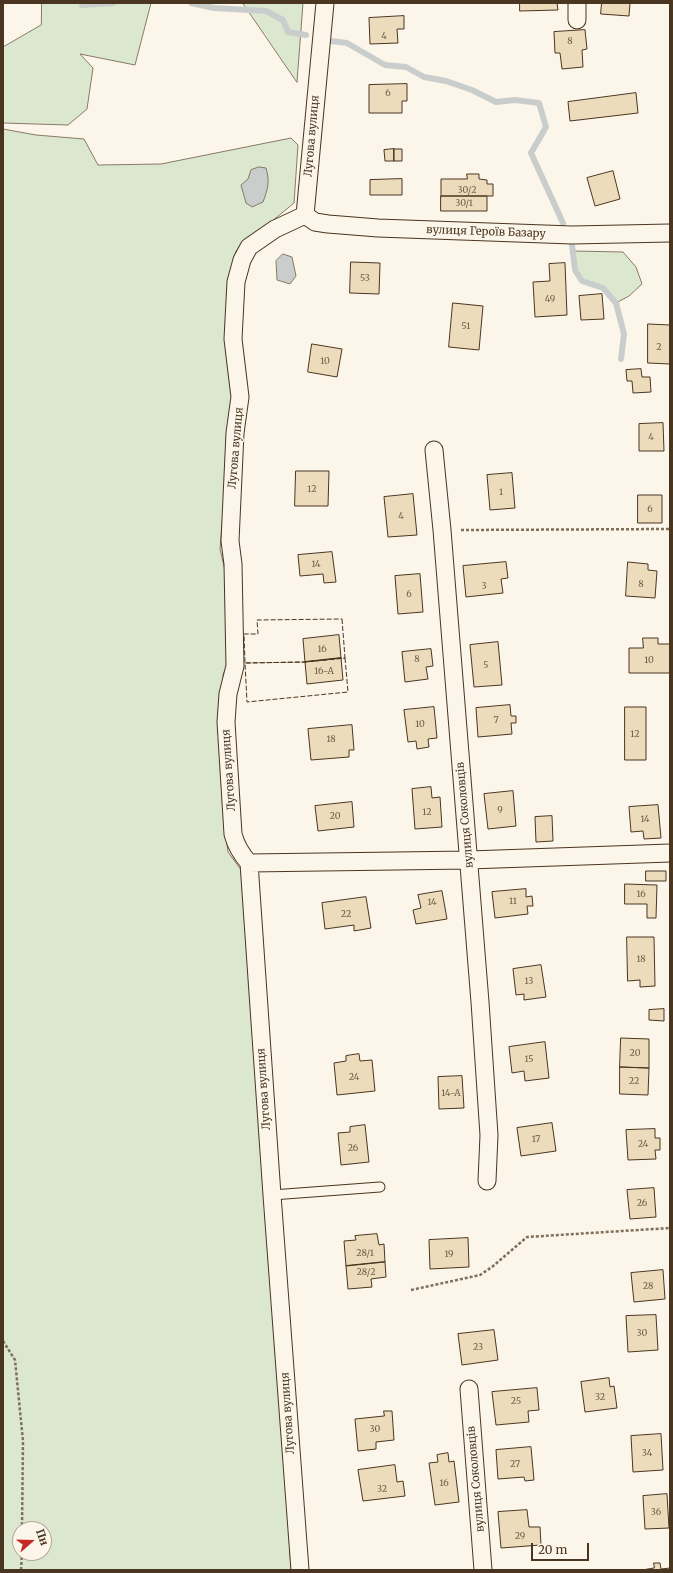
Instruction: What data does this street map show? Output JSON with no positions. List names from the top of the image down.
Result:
{
  "streets": {
    "street": ["Лугова вулиця", "вулиця Героїв Базару", "вулиця Соколовців"]
  },
  "crossings": [
    ["Лугова вулиця", "вулиця Героїв Базару"]
  ],
  "house_numbers": [
    "4",
    "8",
    "6",
    "30/2",
    "30/1",
    "53",
    "49",
    "51",
    "2",
    "10",
    "4",
    "12",
    "1",
    "6",
    "4",
    "14",
    "8",
    "3",
    "6",
    "16",
    "8",
    "10",
    "5",
    "16-А",
    "7",
    "10",
    "12",
    "18",
    "9",
    "12",
    "20",
    "14",
    "16",
    "11",
    "14",
    "22",
    "18",
    "13",
    "20",
    "15",
    "24",
    "22",
    "14-А",
    "17",
    "24",
    "26",
    "26",
    "28/1",
    "19",
    "28/2",
    "28",
    "30",
    "23",
    "32",
    "25",
    "30",
    "34",
    "27",
    "16",
    "32",
    "36",
    "29"
  ],
  "scale_bar": "20 m",
  "north": "right"
}
